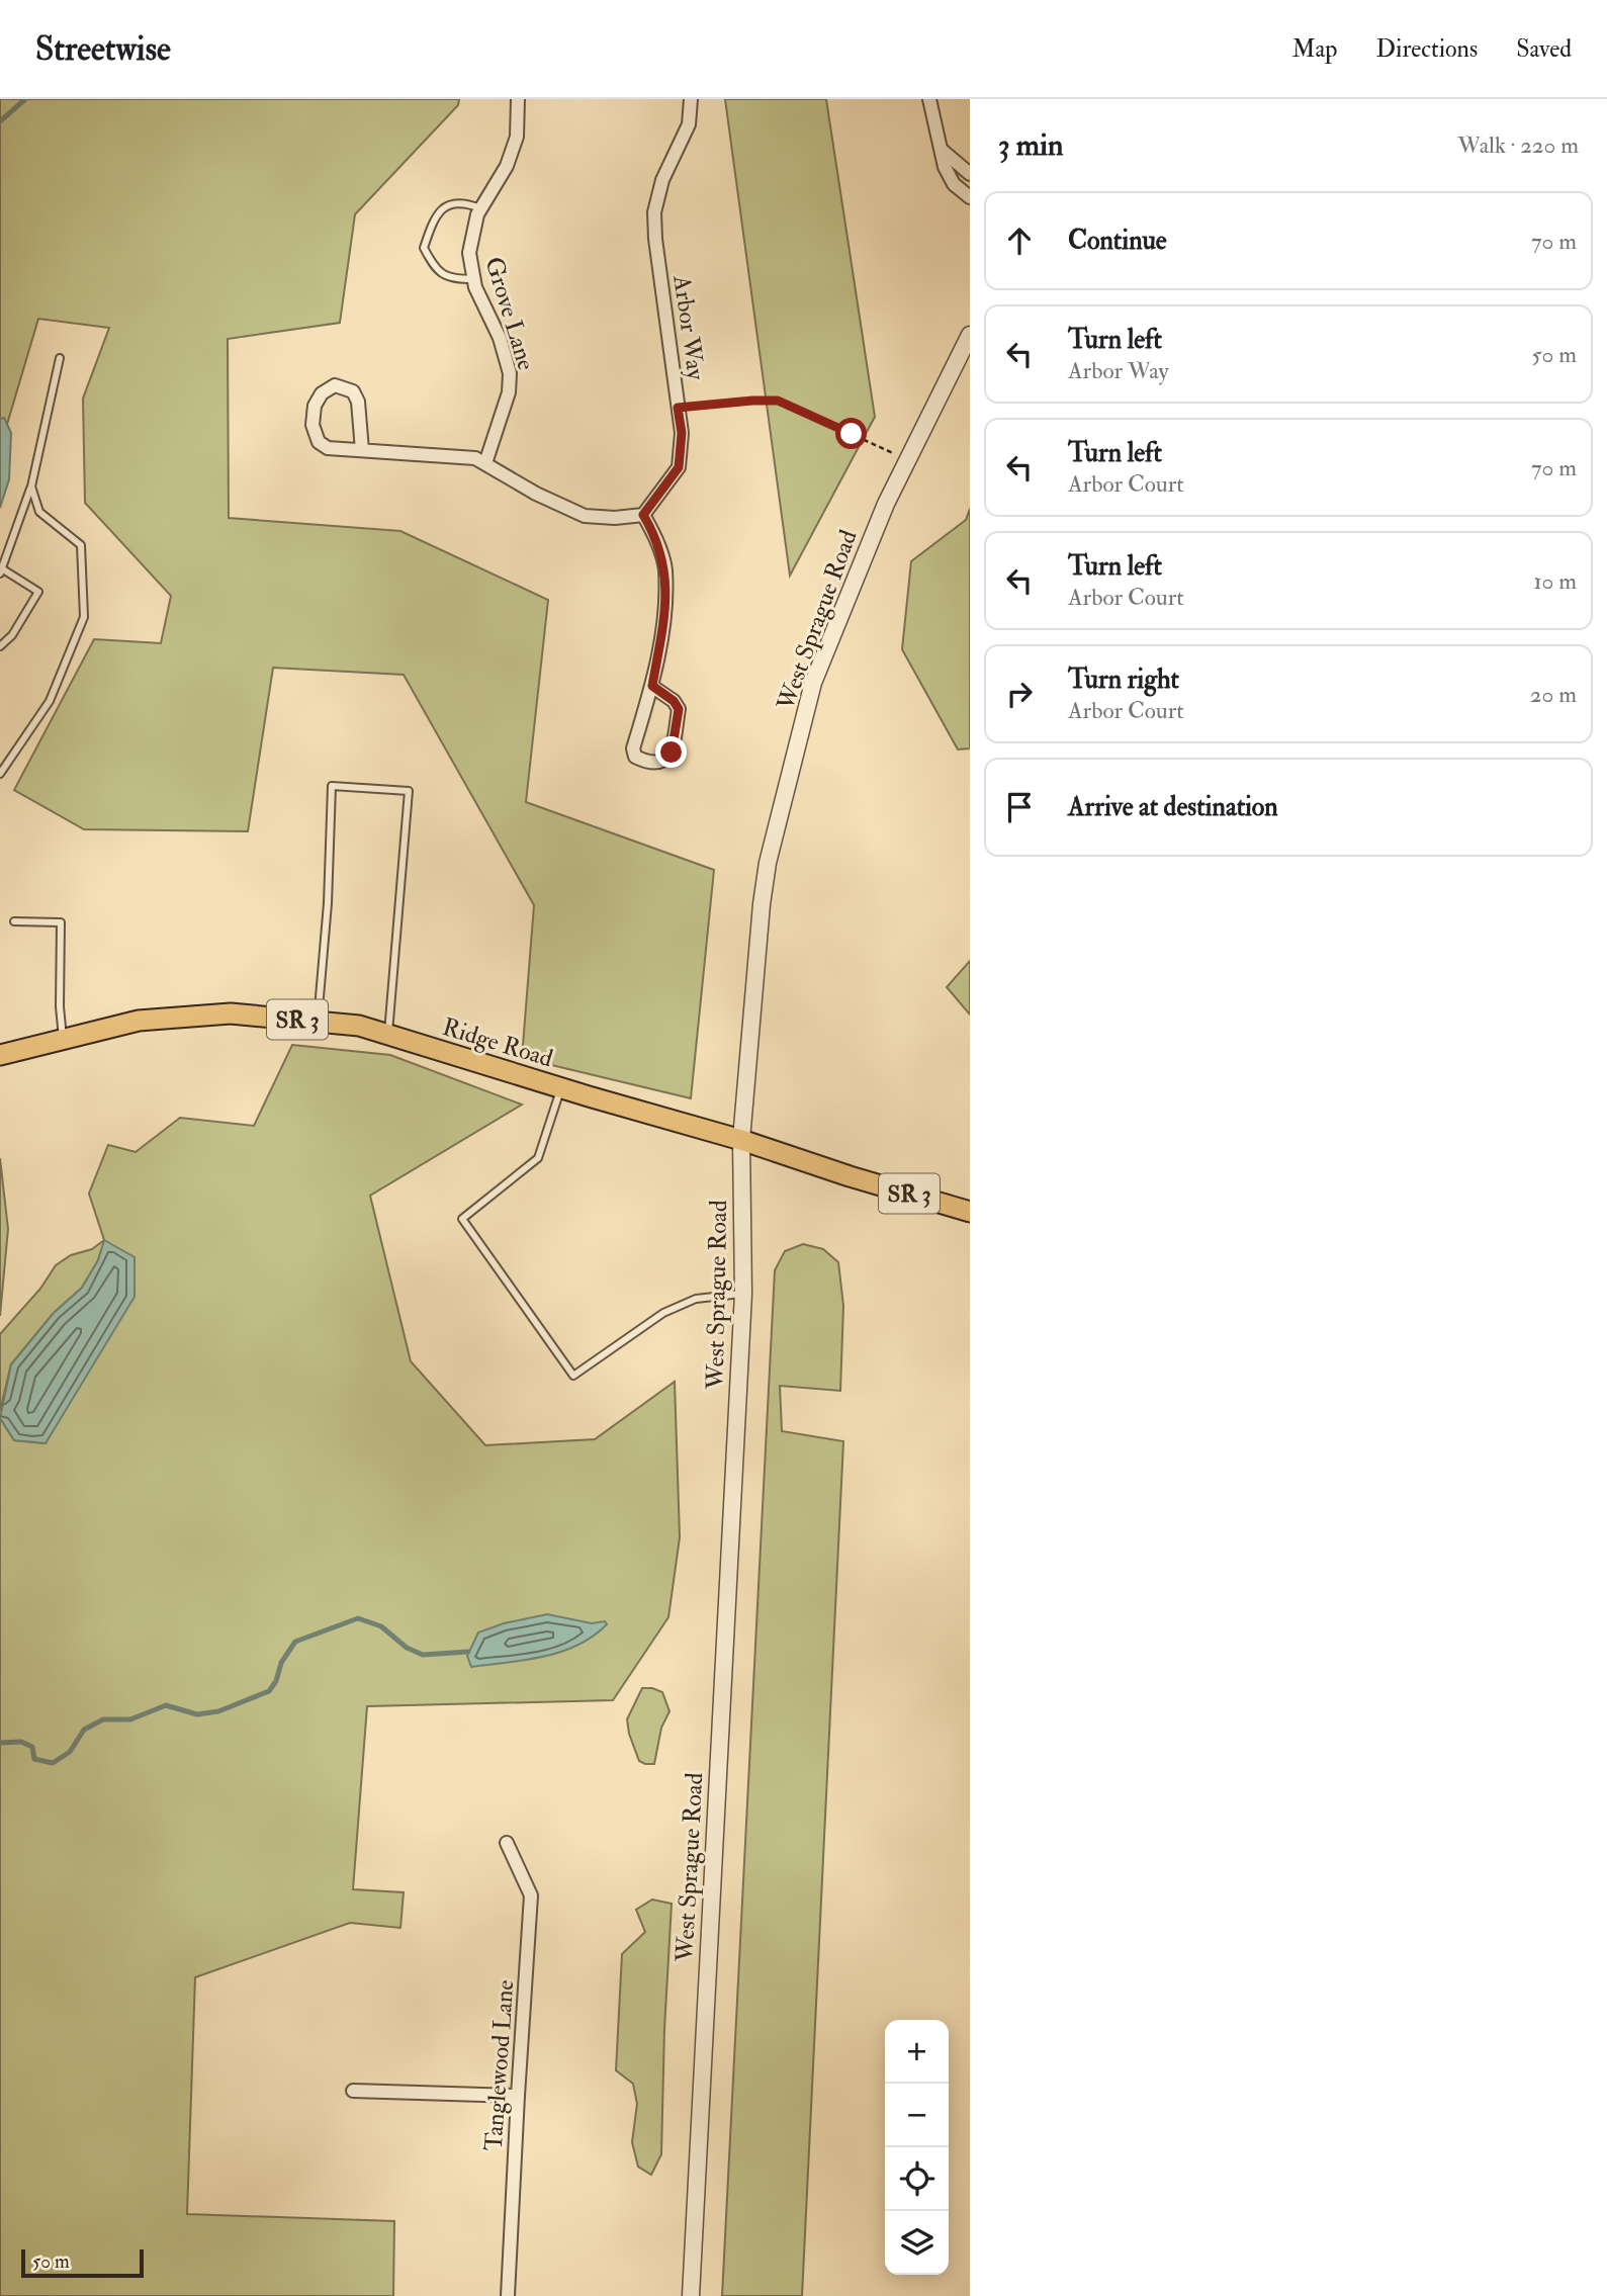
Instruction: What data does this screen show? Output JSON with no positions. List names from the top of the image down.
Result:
{
  "streets": {
    "main road": ["SR 3", "Ridge Road"],
    "street": [
      "Grove Lane",
      "Arbor Way",
      "West Sprague Road",
      "Tanglewood Lane"
    ]
  },
  "crossings": [
    ["West Sprague Road", "Ridge Road"]
  ],
  "scale_bar": "50 m",
  "page": {
    "header": "Streetwise",
    "nav": ["Map", "Directions", "Saved"],
    "heading": ["3 min", "Walk · 220 m"],
    "list": [
      ["Continue", "70 m"],
      ["Turn left", "Arbor Way", "50 m"],
      ["Turn left", "Arbor Court", "70 m"],
      ["Turn left", "Arbor Court", "10 m"],
      ["Turn right", "Arbor Court", "20 m"],
      "Arrive at destination"
    ],
    "map_buttons": ["+", "−"],
    "scale": "50 m"
  }
}
